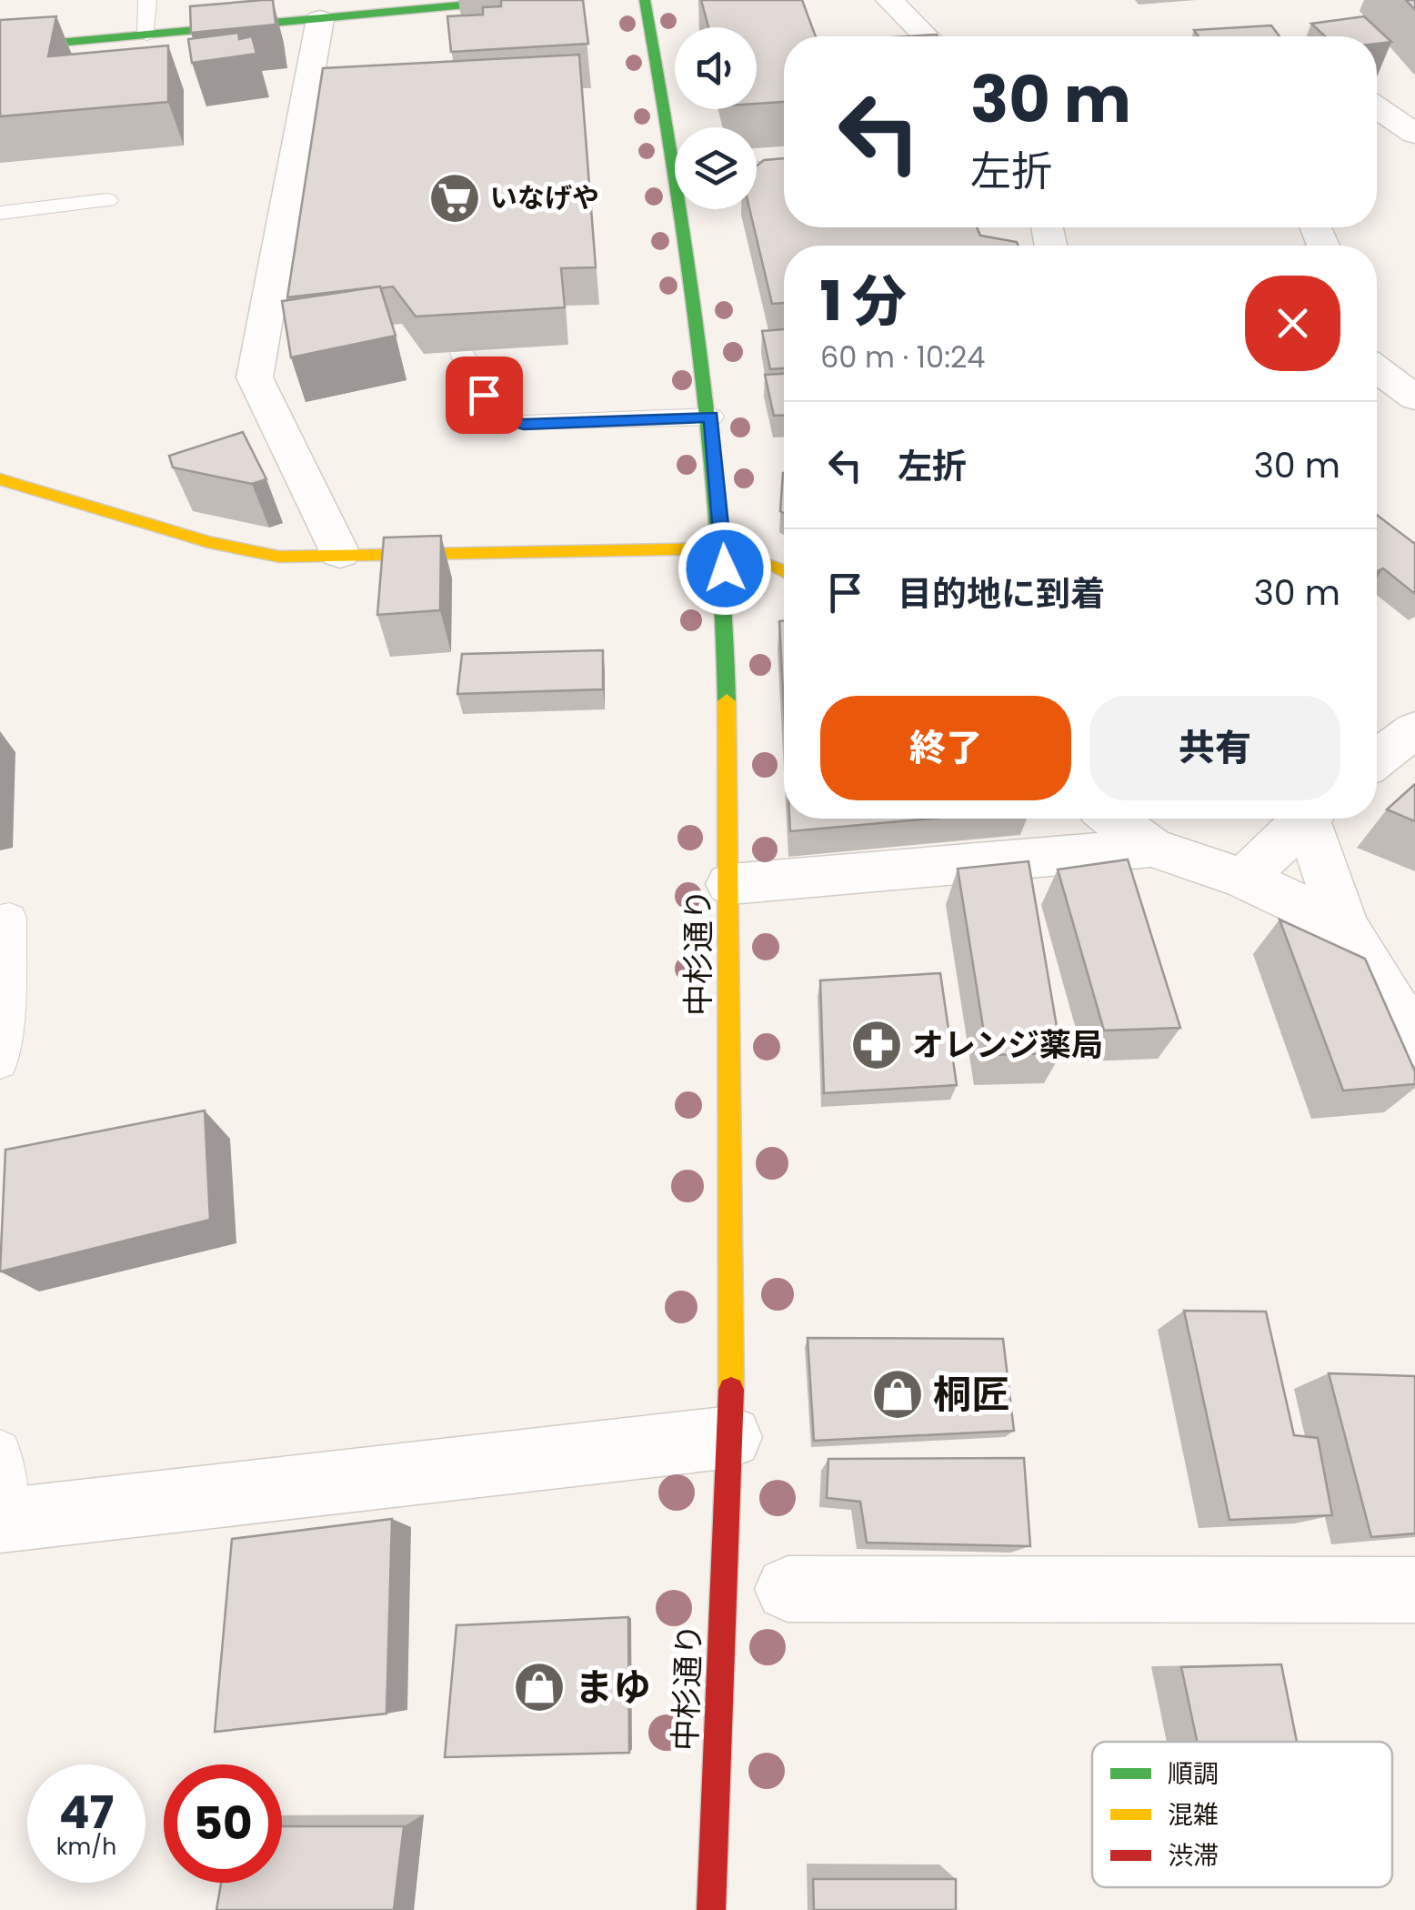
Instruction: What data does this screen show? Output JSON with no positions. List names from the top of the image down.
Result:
{
  "streets": {
    "main road": ["中杉通り"]
  },
  "places": {
    "supermarket": ["いなげや"],
    "pharmacy": ["オレンジ薬局"],
    "shop": ["桐匠", "まゆ"]
  },
  "legend": ["順調", "混雑", "渋滞"],
  "page": {
    "turn": ["30 m", "左折"],
    "heading": ["1 分", "60 m · 10:24"],
    "list": [
      {
        "name": "左折",
        "value": "30 m"
      },
      {
        "name": "目的地に到着",
        "value": "30 m"
      }
    ],
    "buttons": ["終了", "共有"],
    "speed": "47 km/h",
    "limit": "50"
  }
}
